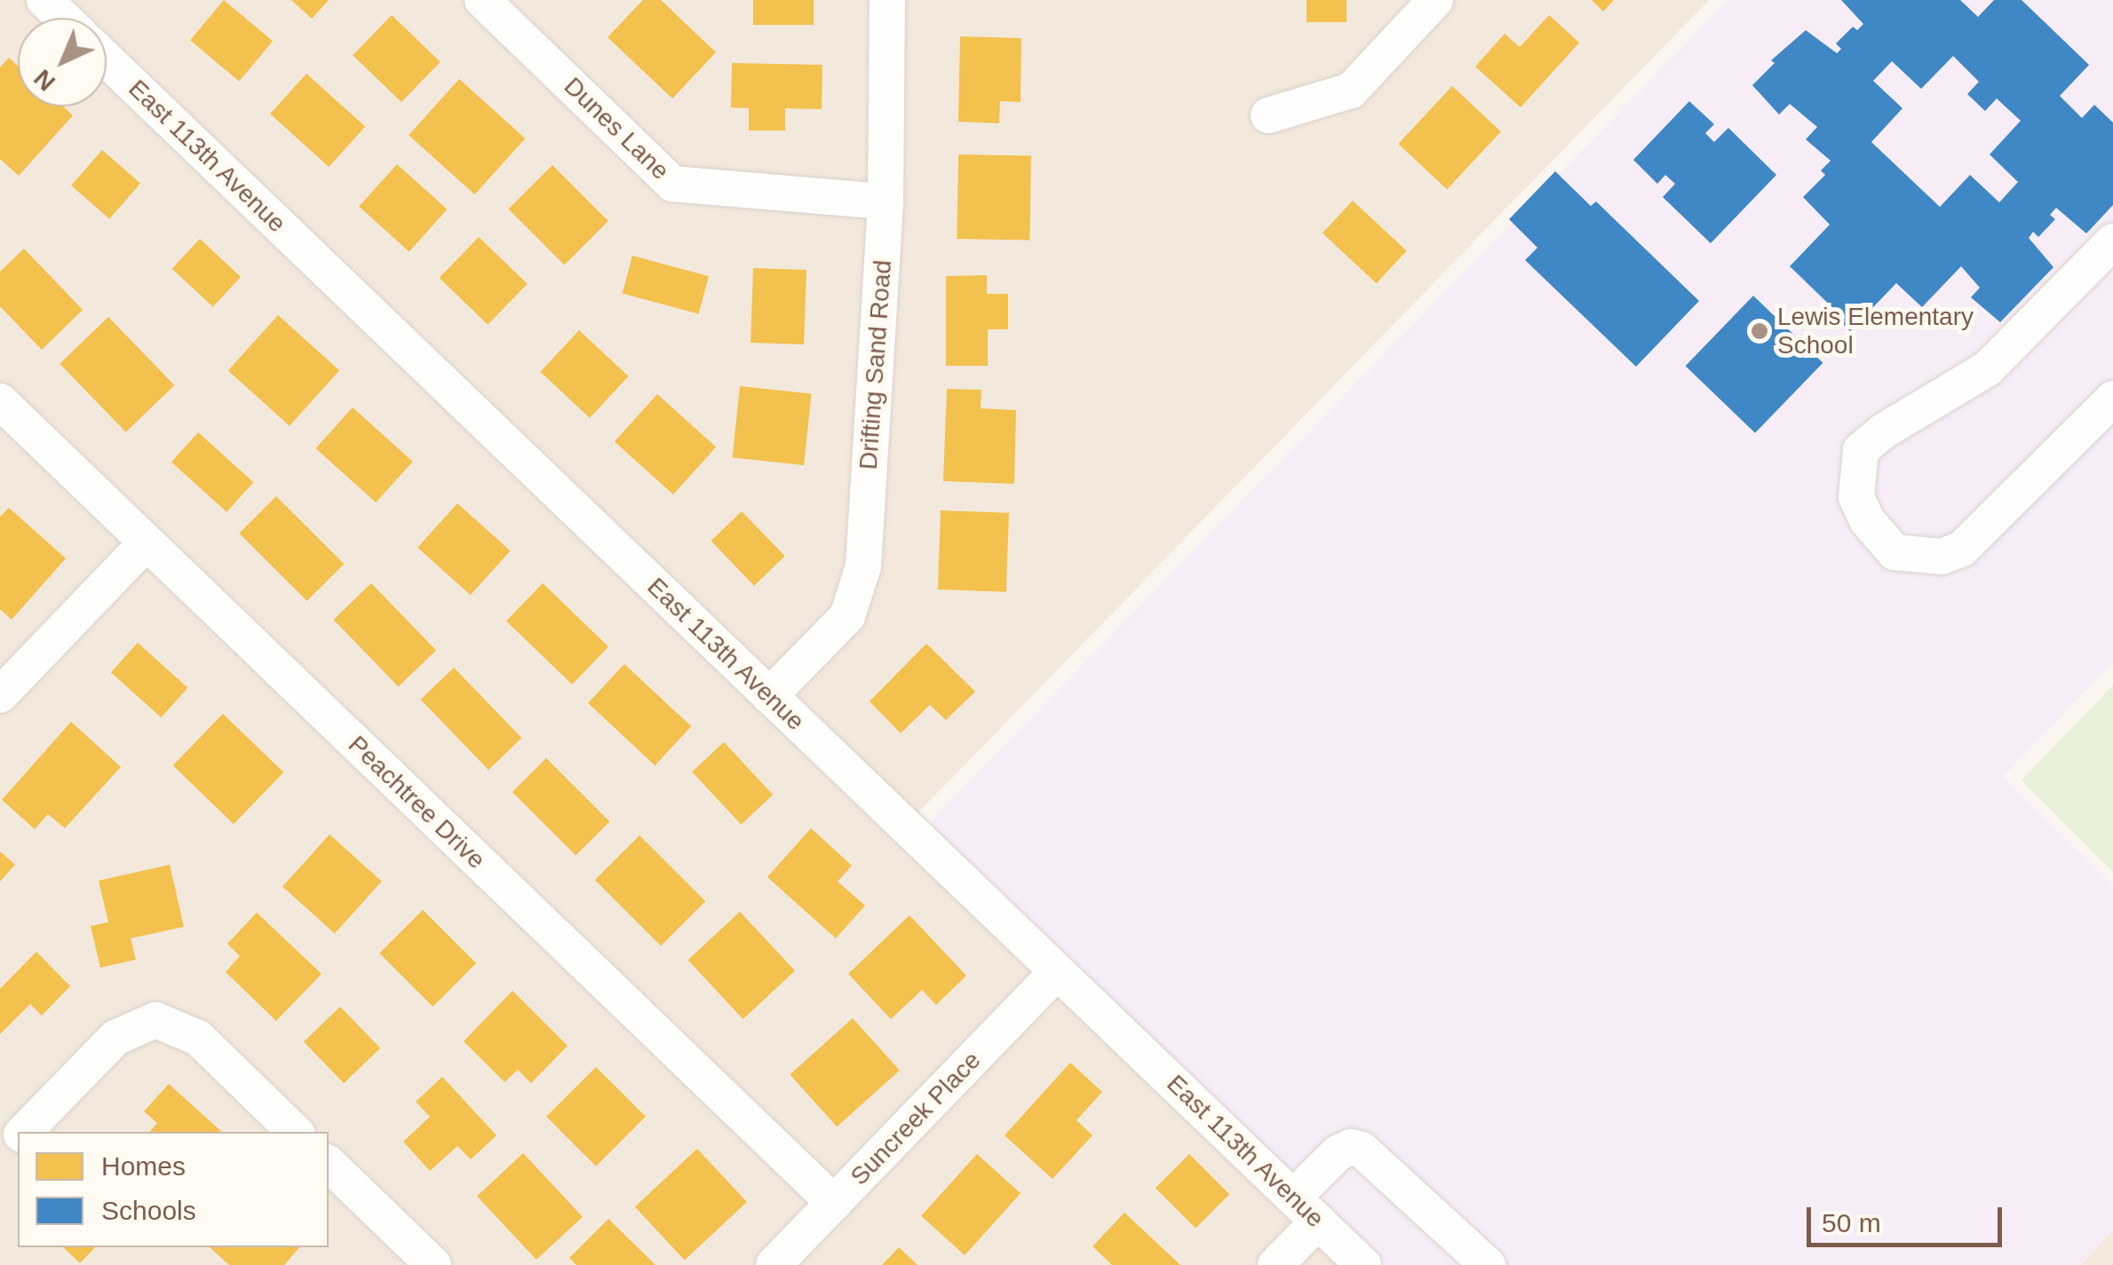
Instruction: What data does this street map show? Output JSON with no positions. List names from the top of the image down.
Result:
{
  "streets": {
    "street": [
      "Dunes Lane",
      "East 113th Avenue",
      "Drifting Sand Road",
      "Peachtree Drive",
      "Suncreek Place"
    ]
  },
  "crossings": [
    ["Dunes Lane", "Drifting Sand Road"],
    ["East 113th Avenue", "Drifting Sand Road"],
    ["East 113th Avenue", "Suncreek Place"],
    ["Peachtree Drive", "Suncreek Place"]
  ],
  "places": ["Lewis Elementary School"],
  "legend": ["Homes", "Schools"],
  "scale_bar": "50 m",
  "north": "bottom left"
}
